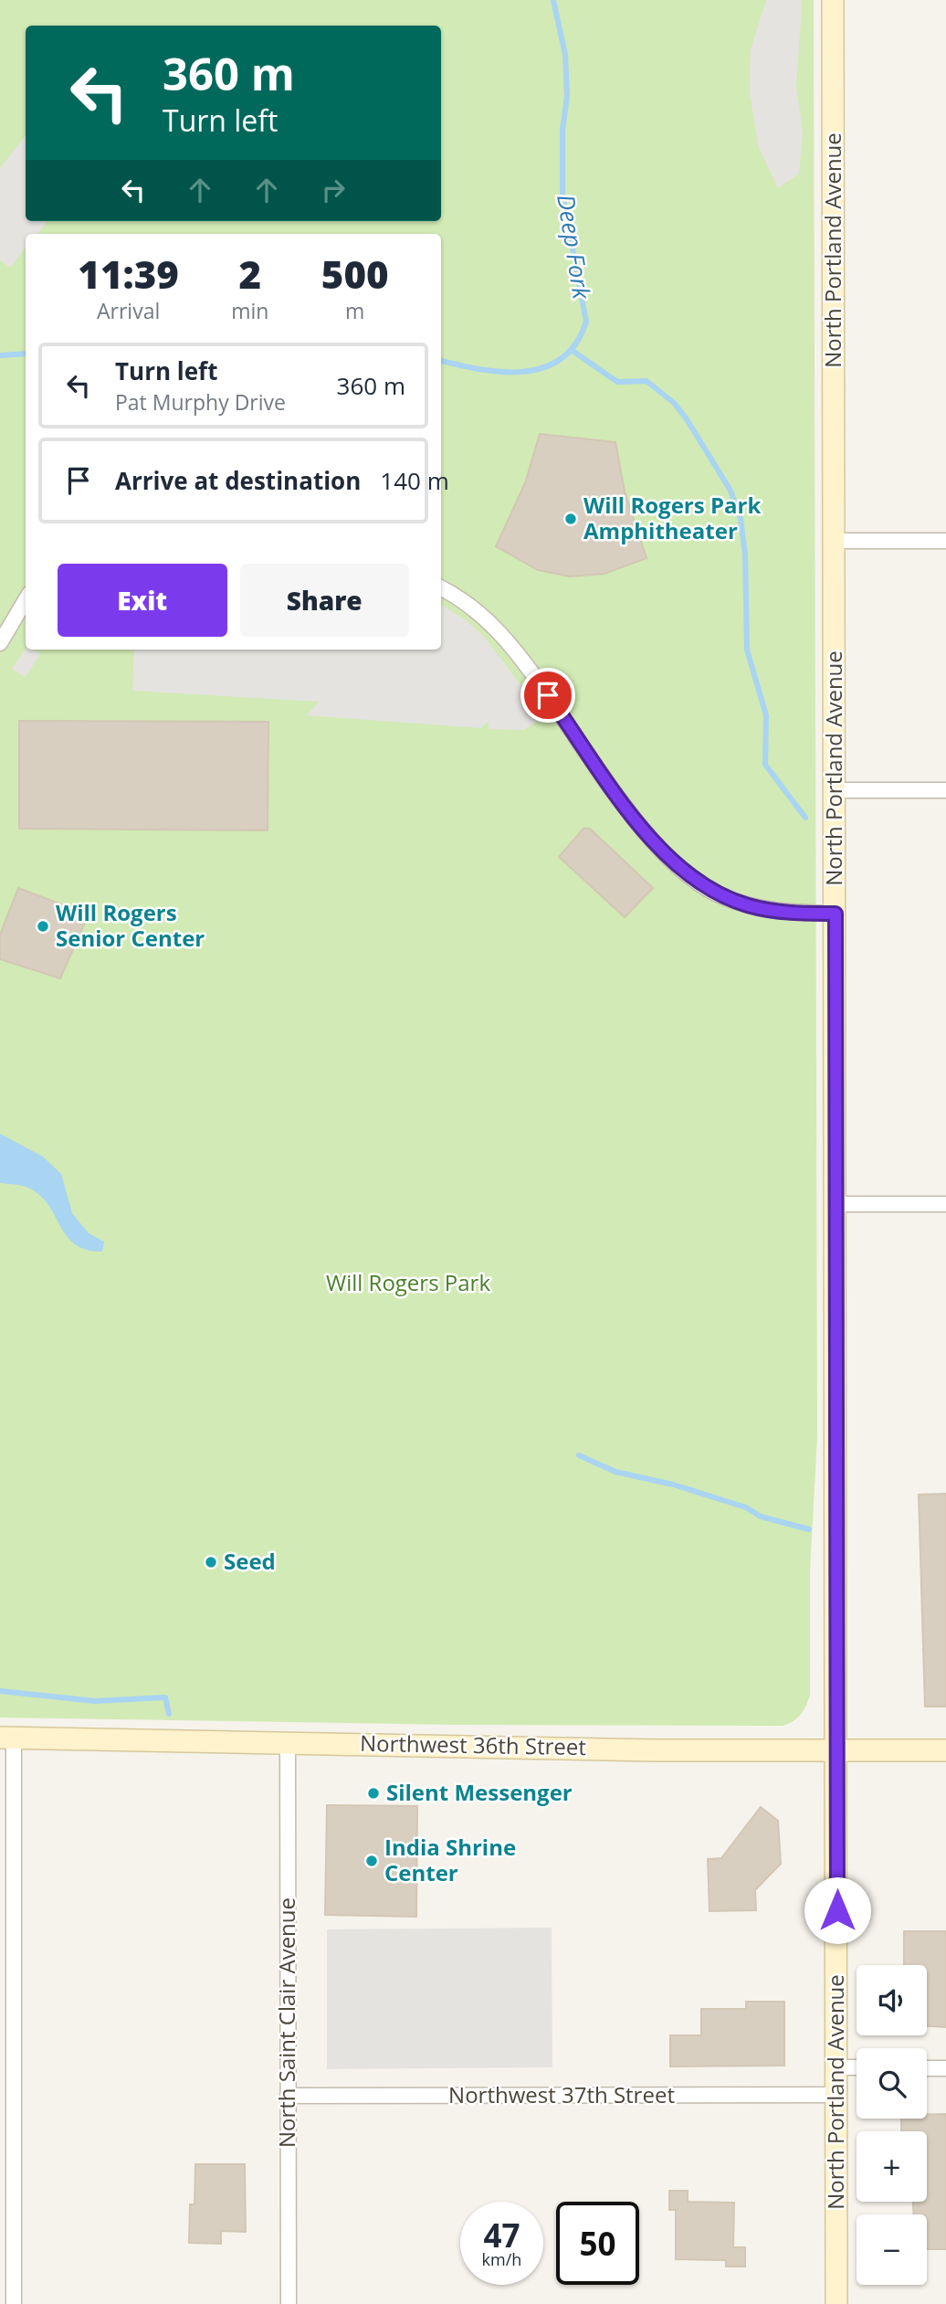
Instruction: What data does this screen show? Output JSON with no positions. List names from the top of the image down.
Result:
{
  "streets": {
    "main road": ["North Portland Avenue", "Northwest 36th Street"],
    "street": ["North Saint Clair Avenue", "Northwest 37th Street"]
  },
  "crossings": [
    ["North Portland Avenue", "Northwest 36th Street"],
    ["North Portland Avenue", "Northwest 37th Street"],
    ["Northwest 36th Street", "North Saint Clair Avenue"],
    ["North Saint Clair Avenue", "Northwest 37th Street"]
  ],
  "water": ["Deep Fork"],
  "parks": ["Will Rogers Park"],
  "places": [
    "Will Rogers Park Amphitheater",
    "Will Rogers Senior Center",
    "Seed",
    "Silent Messenger",
    "India Shrine Center"
  ],
  "page": {
    "turn": ["360 m", "Turn left"],
    "eta": [
      "11:39",
      "Arrival",
      "2",
      "min",
      "500",
      "m"
    ],
    "list": [
      {
        "name": "Turn left",
        "note": "Pat Murphy Drive",
        "value": "360 m"
      },
      {
        "name": "Arrive at destination",
        "value": "140 m"
      }
    ],
    "buttons": ["Exit", "Share"],
    "map_buttons": ["+", "−"],
    "speed": "47 km/h",
    "limit": "50"
  }
}
